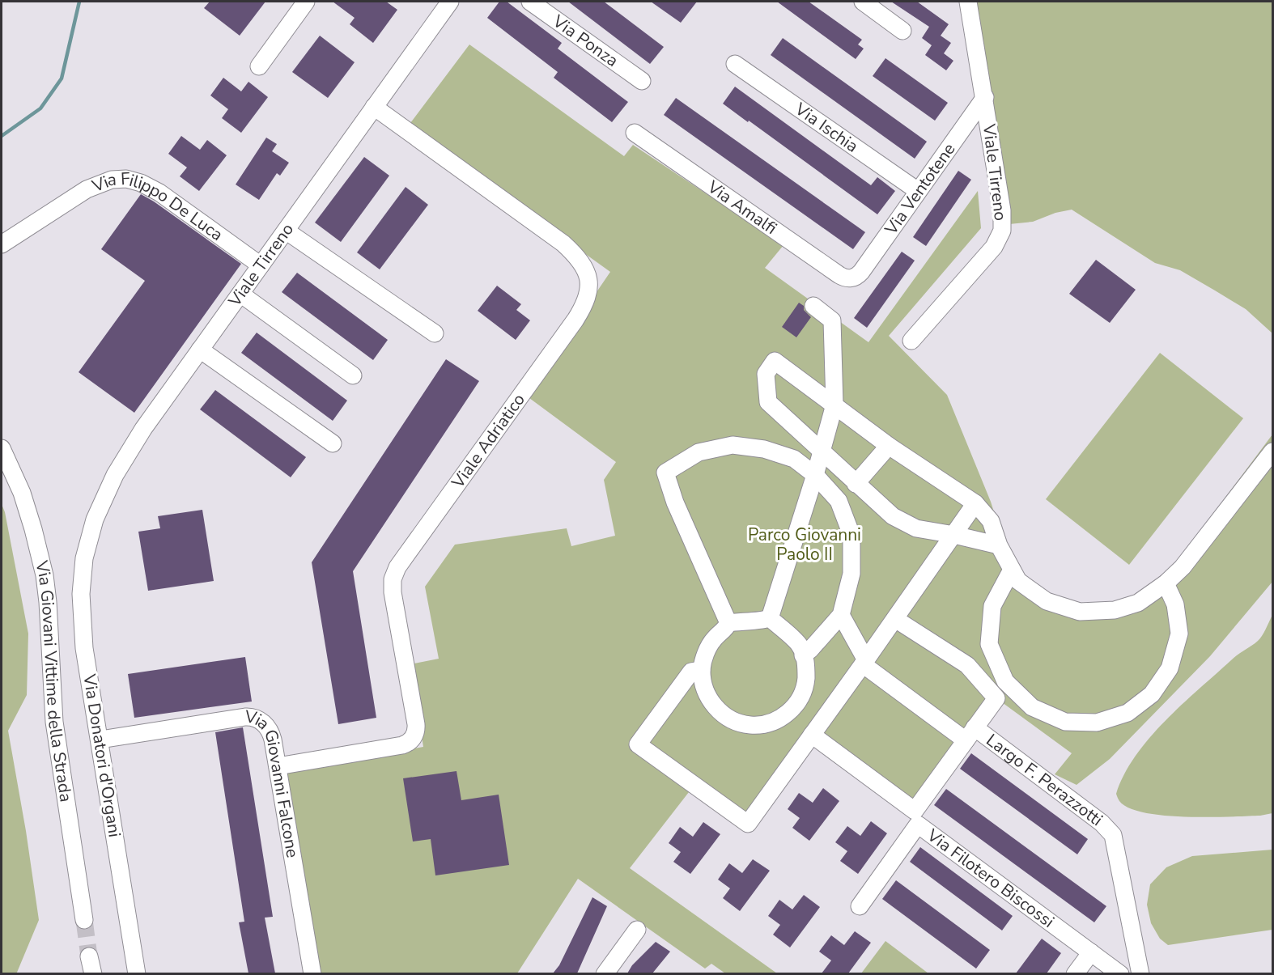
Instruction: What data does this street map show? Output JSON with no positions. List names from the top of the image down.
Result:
{
  "streets": {
    "street": [
      "Via Ponza",
      "Via Ischia",
      "Viale Tirreno",
      "Via Ventotene",
      "Via Amalfi",
      "Via Filippo De Luca",
      "Viale Adriatico",
      "Via Giovani Vittime della Strada",
      "Via Donatori d'Organi",
      "Largo F. Perazzotti",
      "Via Giovanni Falcone",
      "Via Filotero Biscossi"
    ]
  },
  "crossings": [
    ["Via Ischia", "Via Ventotene"],
    ["Viale Tirreno", "Via Ventotene"],
    ["Viale Tirreno", "Via Filippo De Luca"],
    ["Viale Tirreno", "Viale Adriatico"],
    ["Viale Tirreno", "Via Donatori d'Organi"],
    ["Via Ventotene", "Via Amalfi"],
    ["Viale Adriatico", "Via Giovanni Falcone"],
    ["Via Donatori d'Organi", "Via Giovanni Falcone"]
  ],
  "parks": ["Parco Giovanni Paolo II"]
}
